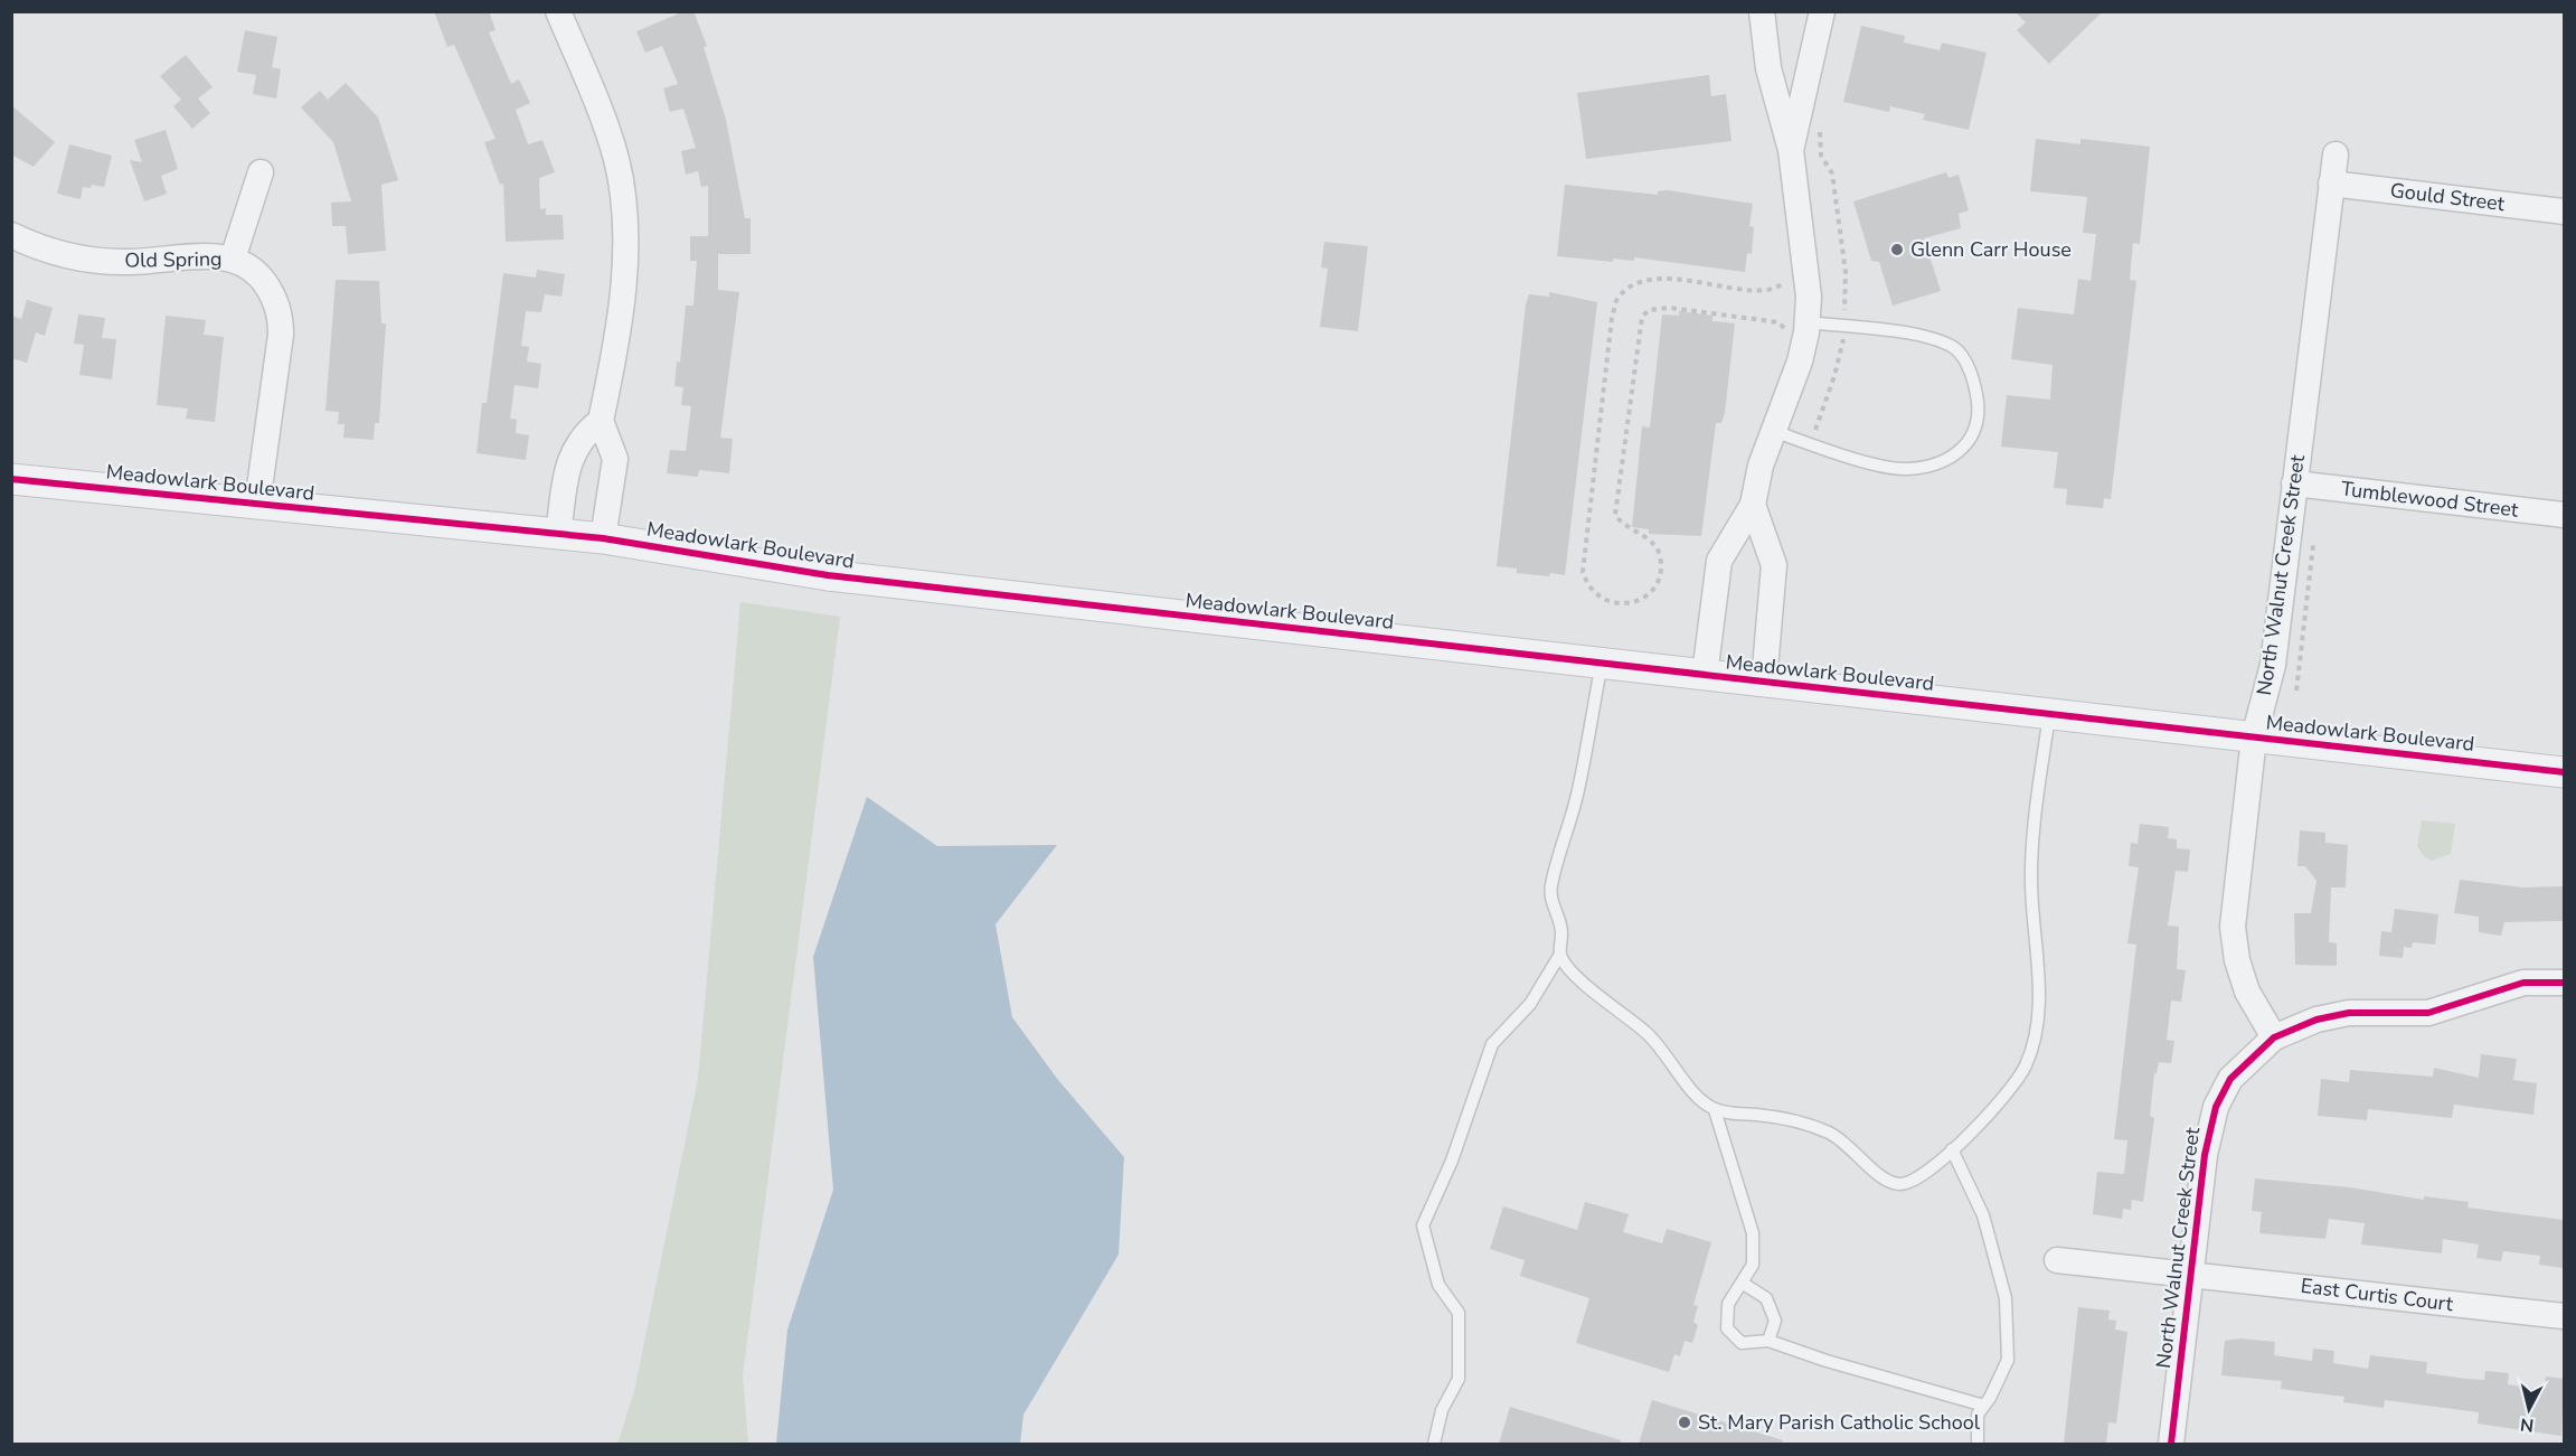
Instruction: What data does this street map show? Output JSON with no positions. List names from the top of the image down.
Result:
{
  "streets": {
    "street": [
      "Gould Street",
      "Old Spring",
      "Meadowlark Boulevard",
      "Tumblewood Street",
      "North Walnut Creek Street",
      "East Curtis Court"
    ]
  },
  "crossings": [
    ["Gould Street", "North Walnut Creek Street"],
    ["Old Spring", "Meadowlark Boulevard"],
    ["Meadowlark Boulevard", "North Walnut Creek Street"],
    ["Tumblewood Street", "North Walnut Creek Street"],
    ["North Walnut Creek Street", "East Curtis Court"]
  ],
  "places": ["Glenn Carr House", "St. Mary Parish Catholic School"],
  "north": "bottom"
}
